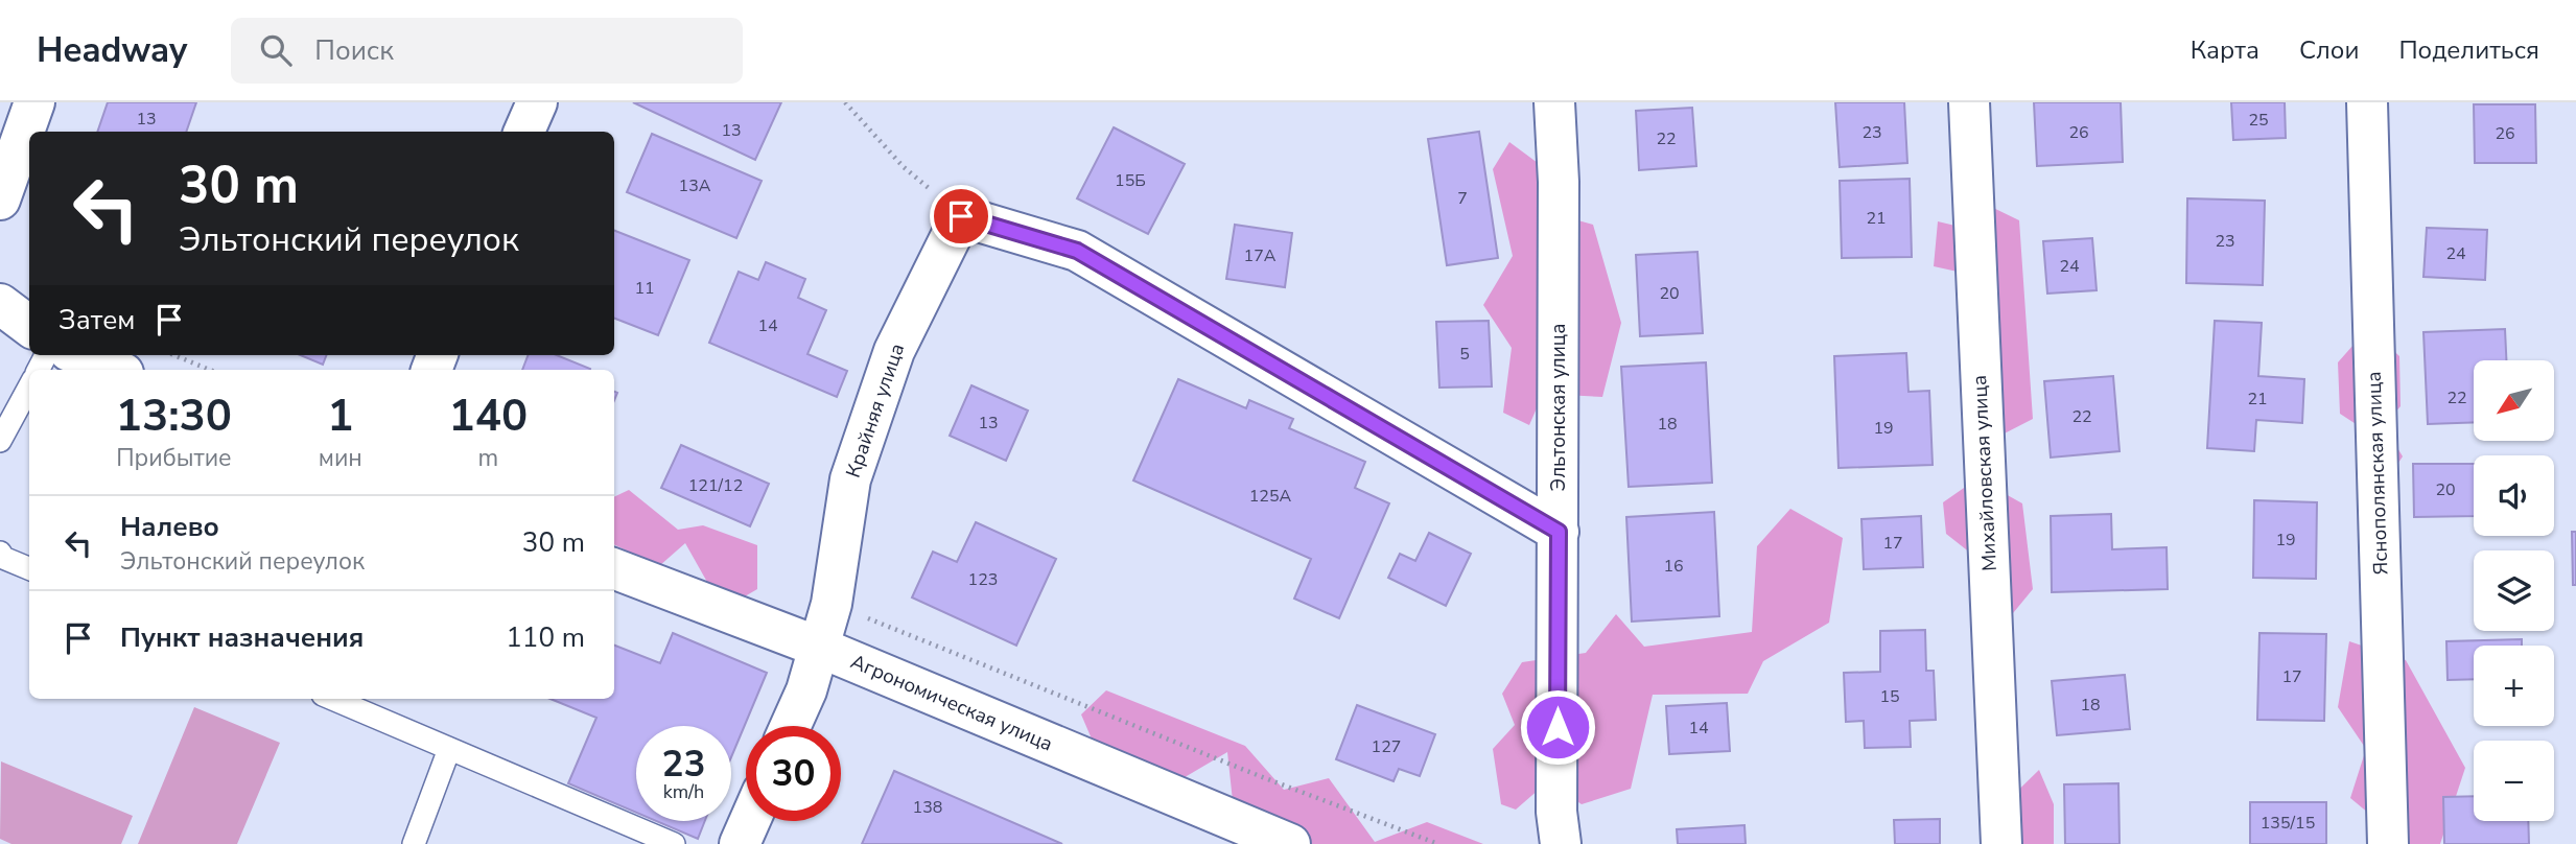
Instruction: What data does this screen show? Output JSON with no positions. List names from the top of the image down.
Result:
{
  "streets": {
    "street": [
      "Эльтонская улица",
      "Крайняя улица",
      "Михайловская улица",
      "Яснополянская улица",
      "Агрономическая улица"
    ]
  },
  "crossings": [
    ["Крайняя улица", "Агрономическая улица"]
  ],
  "house_numbers": [
    "13",
    "25",
    "13",
    "23",
    "26",
    "26",
    "22",
    "15Б",
    "13А",
    "7",
    "21",
    "23",
    "24",
    "17А",
    "24",
    "11",
    "20",
    "14",
    "5",
    "22",
    "21",
    "22",
    "13",
    "18",
    "19",
    "121/12",
    "20",
    "125А",
    "19",
    "17",
    "16",
    "123",
    "17",
    "15",
    "18",
    "14",
    "127",
    "138",
    "135/15"
  ],
  "north": "bottom left",
  "page": {
    "header": "Headway",
    "search": "Поиск",
    "nav": ["Карта", "Слои", "Поделиться"],
    "turn": ["30 m", "Эльтонский переулок"],
    "then": "Затем",
    "map_buttons": ["+", "−"],
    "eta": [
      "13:30",
      "Прибытие",
      "1",
      "мин",
      "140",
      "m"
    ],
    "list": [
      {
        "name": "Налево",
        "note": "Эльтонский переулок",
        "value": "30 m"
      },
      {
        "name": "Пункт назначения",
        "value": "110 m"
      }
    ],
    "speed": "23 km/h",
    "limit": "30"
  }
}
